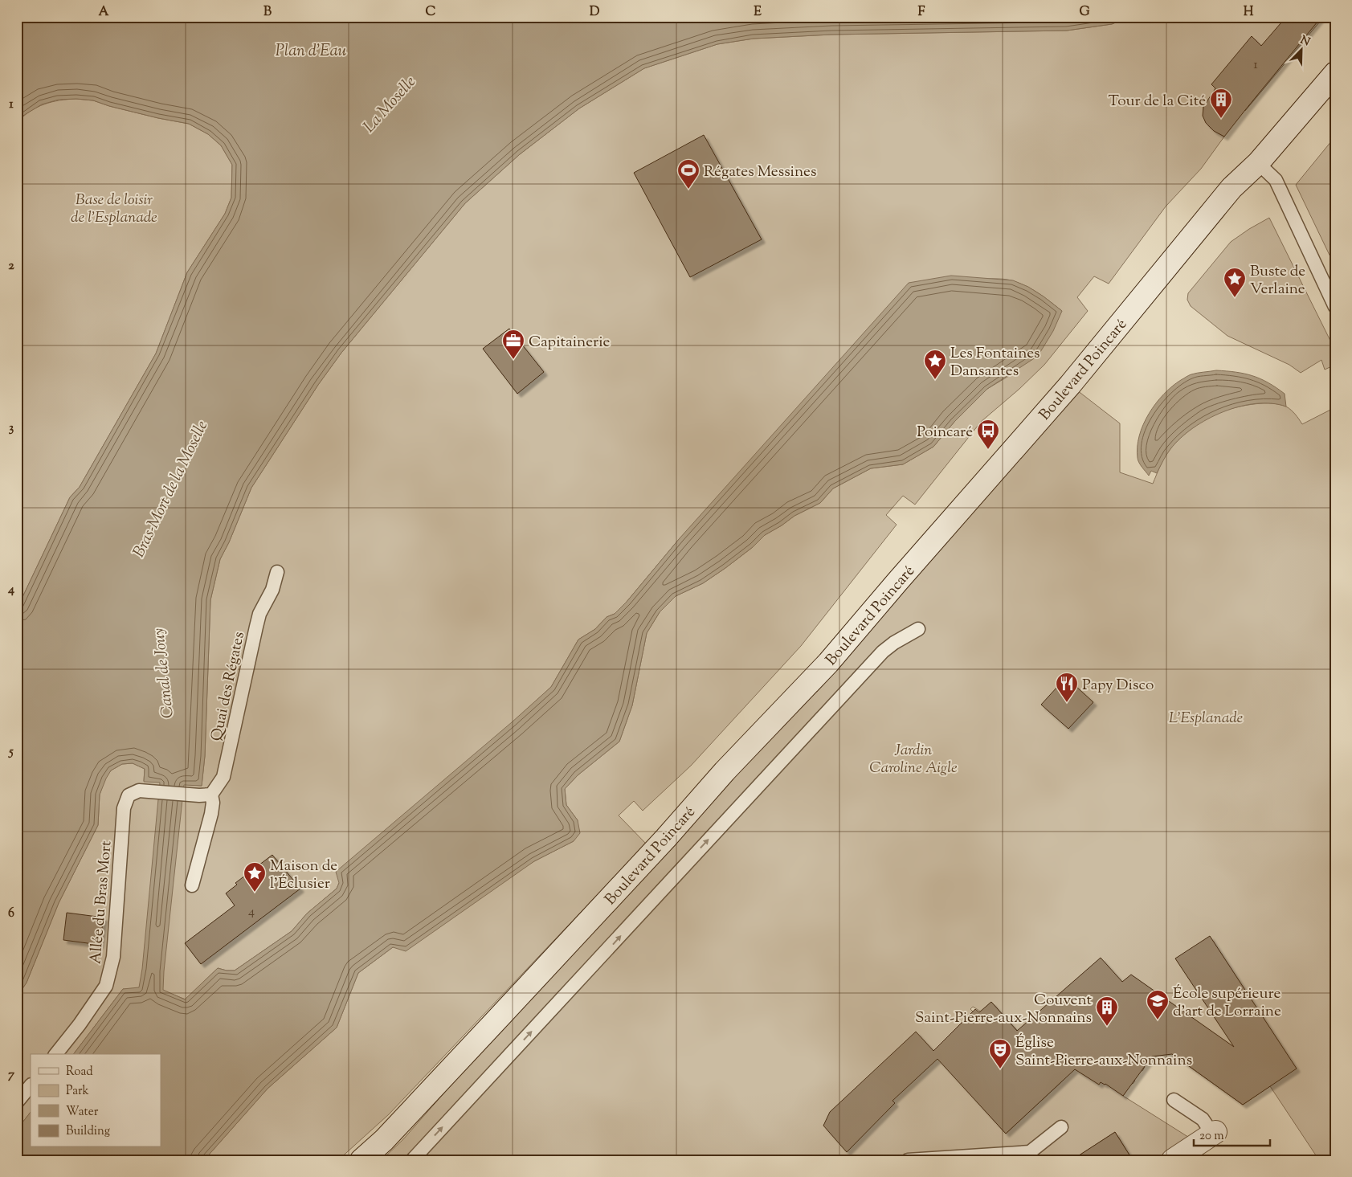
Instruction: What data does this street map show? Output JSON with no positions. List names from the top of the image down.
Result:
{
  "streets": {
    "main road": ["Boulevard Poincaré"],
    "lane": ["Quai des Régates", "Allée du Bras Mort"]
  },
  "crossings": [
    ["Quai des Régates", "Allée du Bras Mort"]
  ],
  "water": [
    "Plan d'Eau",
    "La Moselle",
    "Bras-Mort de la Moselle",
    "Canal de Jouy"
  ],
  "parks": ["Base de loisir de l'Esplanade", "L'Esplanade", "Jardin Caroline Aigle"],
  "places": {
    "building": ["Tour de la Cité", "Couvent Saint-Pierre-aux-Nonnains"],
    "sports": ["Régates Messines"],
    "place": ["Buste de Verlaine", "Les Fontaines Dansantes", "Maison de l'Éclusier"],
    "office": ["Capitainerie"],
    "bus stop": ["Poincaré"],
    "restaurant": ["Papy Disco"],
    "school or university": ["École supérieure d'art de Lorraine"],
    "theatre": ["Église Saint-Pierre-aux-Nonnains"]
  },
  "house_numbers": ["1", "4"],
  "legend": [
    "Road",
    "Park",
    "Water",
    "Building"
  ],
  "scale_bar": "20 m",
  "north": "top right",
  "grid": {
    "columns": [
      "A",
      "B",
      "C",
      "D",
      "E",
      "F",
      "G",
      "H"
    ],
    "rows": [
      "1",
      "2",
      "3",
      "4",
      "5",
      "6",
      "7"
    ]
  }
}
